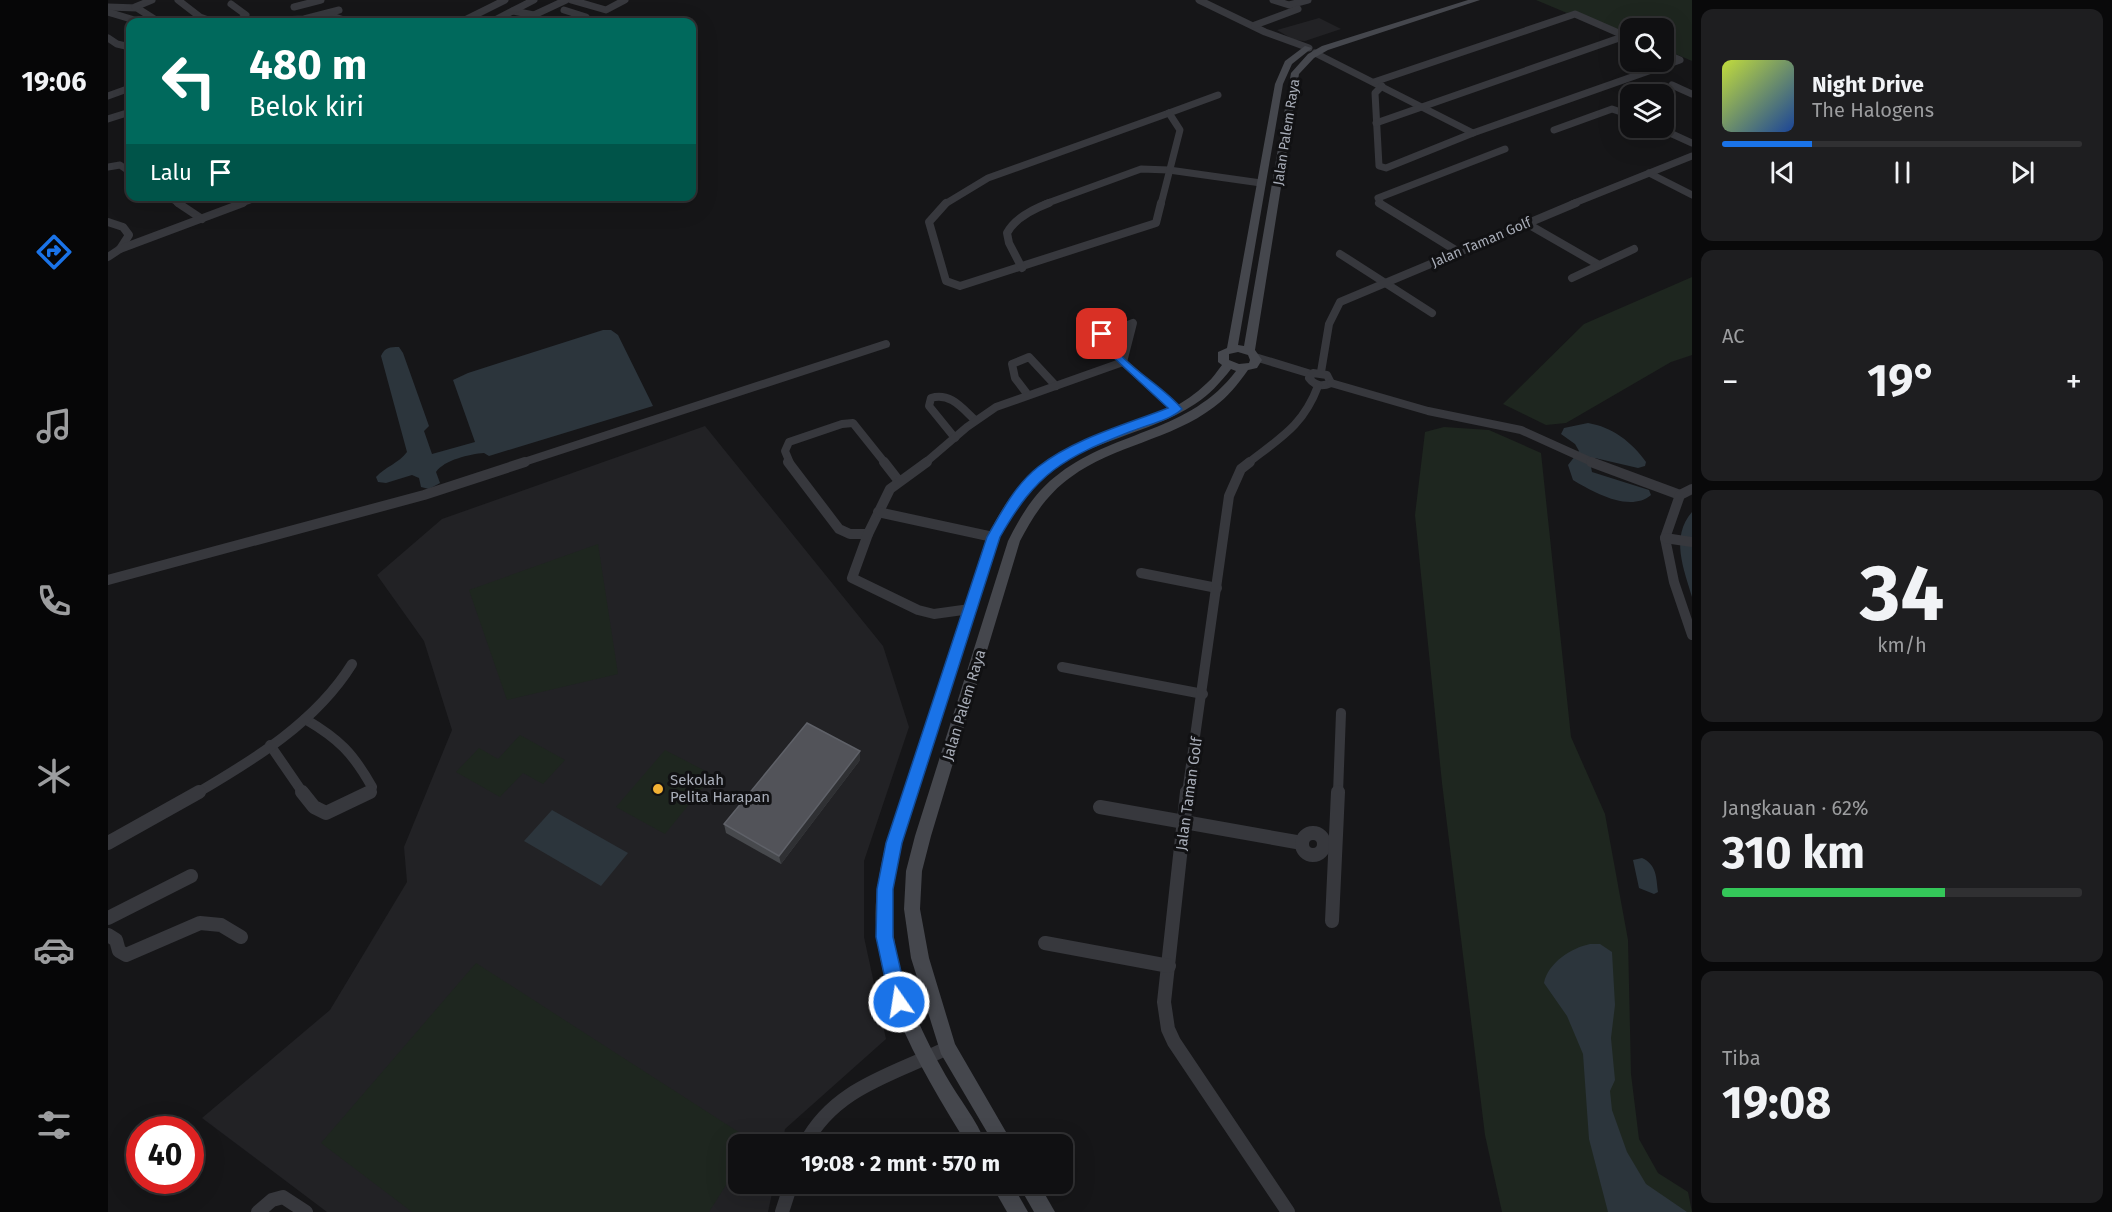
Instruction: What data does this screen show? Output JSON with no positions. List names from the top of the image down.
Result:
{
  "streets": {
    "street": ["Jalan Palem Raya", "Jalan Taman Golf"]
  },
  "places": ["Sekolah Pelita Harapan"],
  "page": {
    "tabs": "19:06",
    "turn": ["480 m", "Belok kiri"],
    "song": ["Night Drive", "The Halogens"],
    "then": "Lalu",
    "tile": [
      "AC",
      ["34", "km/h"],
      ["Jangkauan · 62%", "310 km"],
      ["Tiba", "19:08"]
    ],
    "heat": ["−", "19°", "+"],
    "limit": "40",
    "trip": "19:08 · 2 mnt · 570 m"
  }
}
